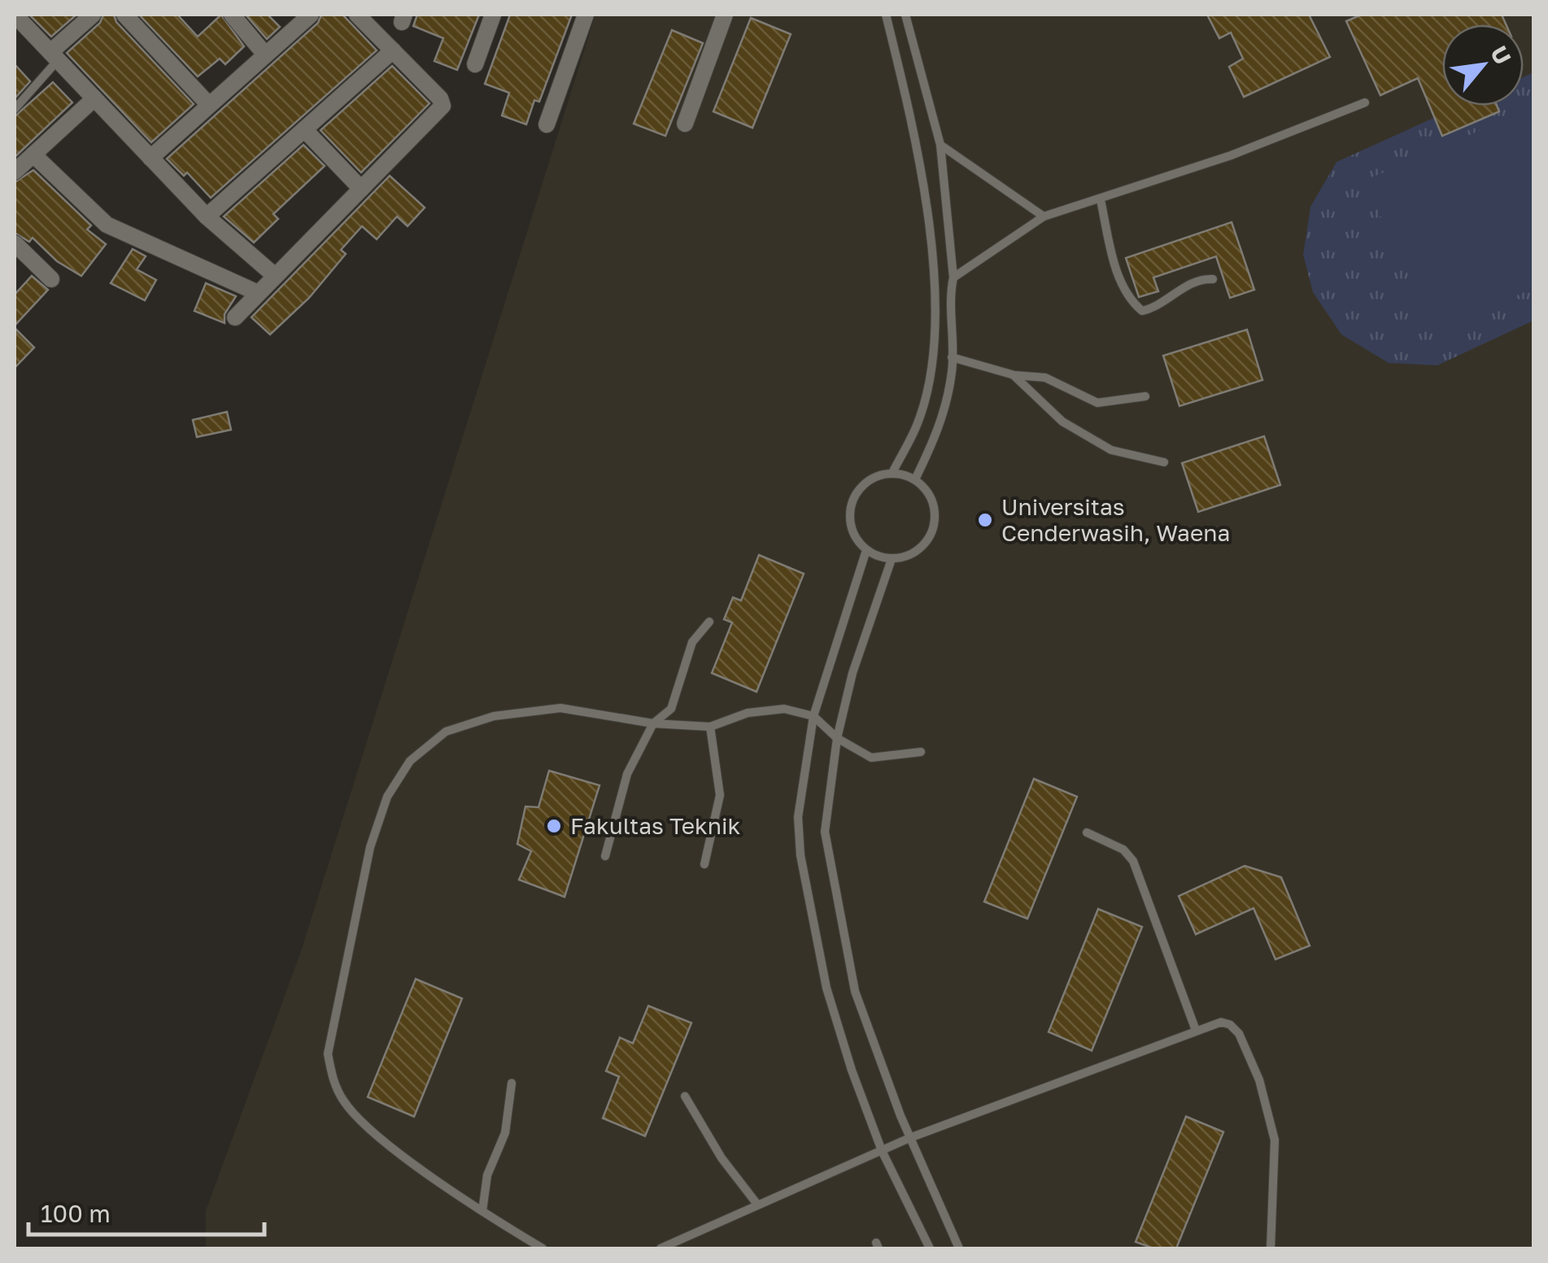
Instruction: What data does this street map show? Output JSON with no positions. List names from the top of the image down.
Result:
{
  "places": ["Universitas Cenderwasih, Waena", "Fakultas Teknik"],
  "scale_bar": "100 m",
  "north": "top right"
}
